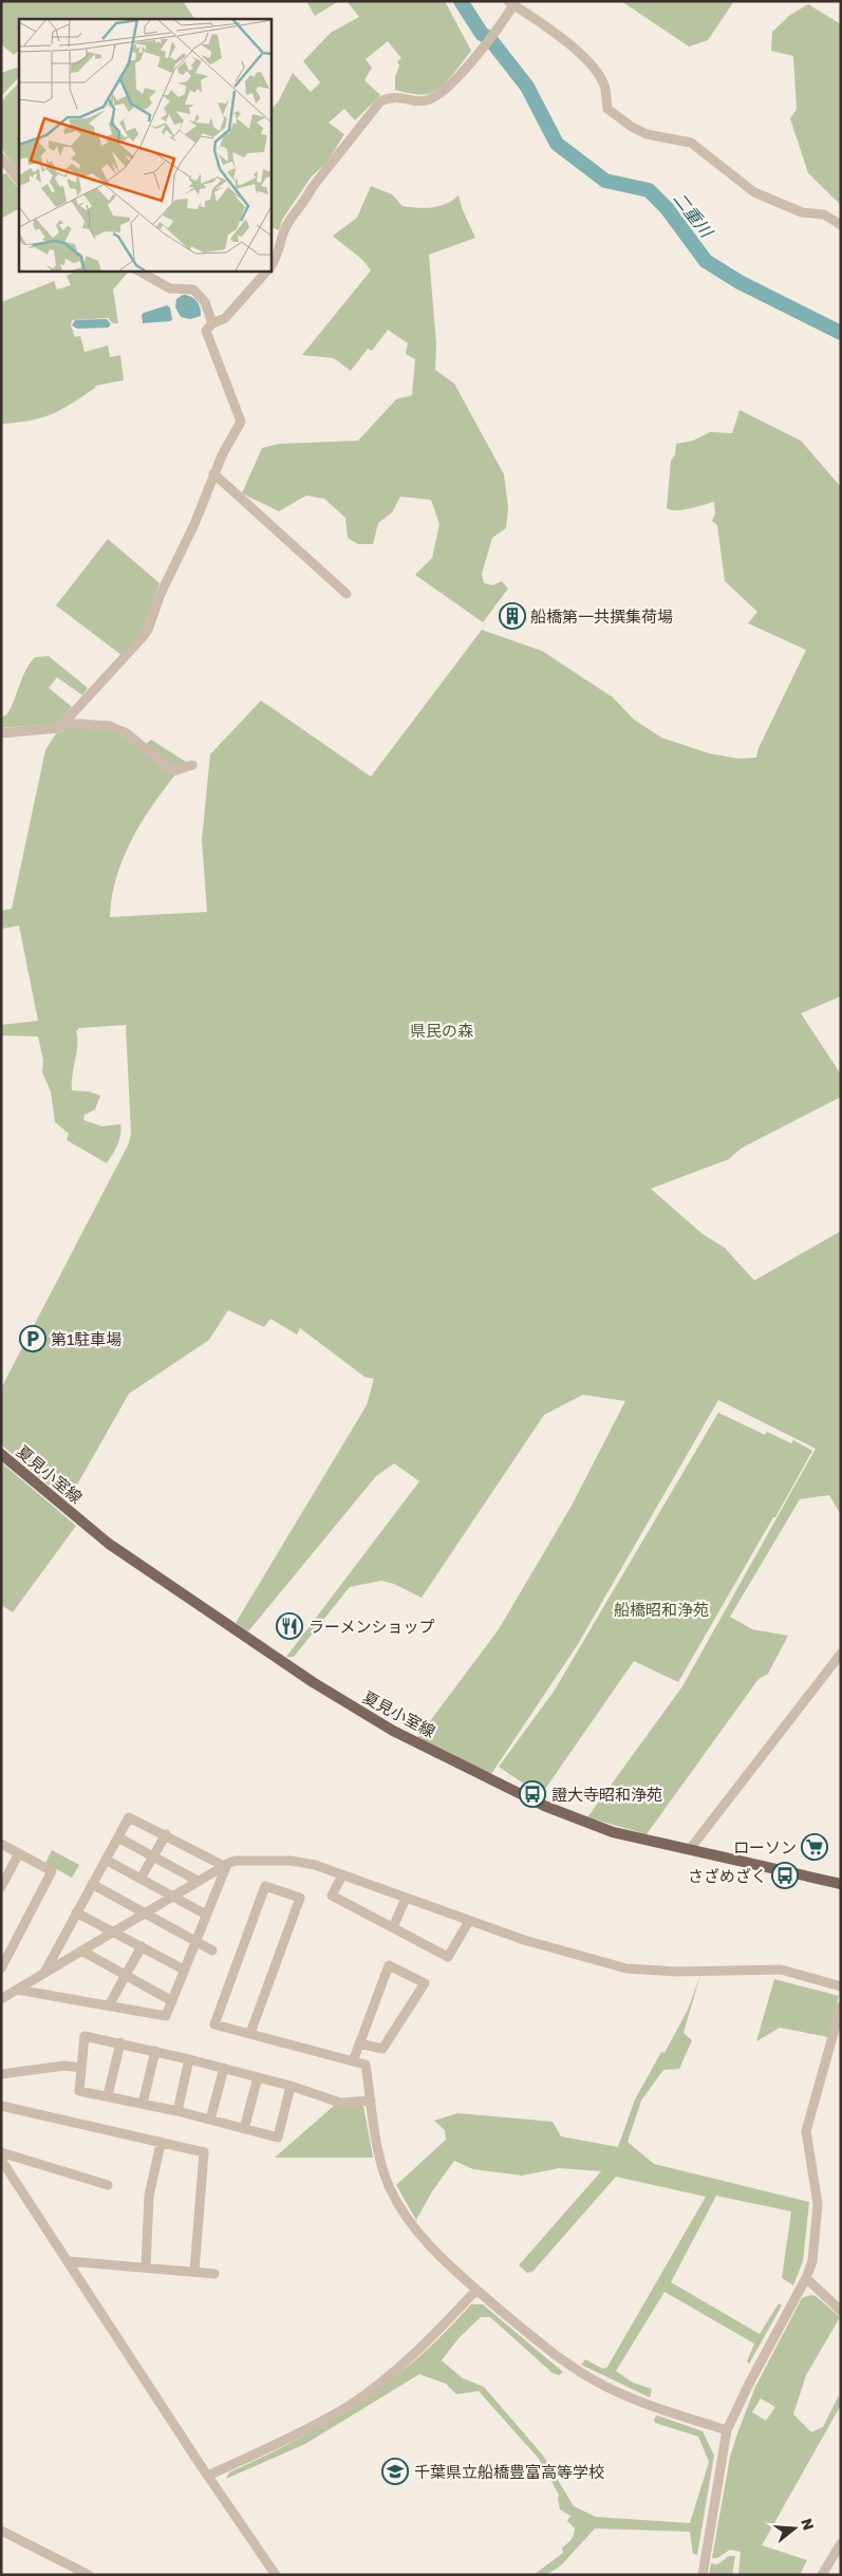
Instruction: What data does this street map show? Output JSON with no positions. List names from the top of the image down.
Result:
{
  "streets": {
    "main road": ["夏見小室線"]
  },
  "water": ["二重川"],
  "parks": ["県民の森", "船橋昭和浄苑"],
  "places": {
    "building": ["船橋第一共撰集荷場"],
    "parking": ["第1駐車場"],
    "restaurant": ["ラーメンショップ"],
    "bus stop": ["證大寺昭和浄苑", "さざめざく"],
    "supermarket": ["ローソン"],
    "school or university": ["千葉県立船橋豊富高等学校"]
  },
  "north": "right"
}
